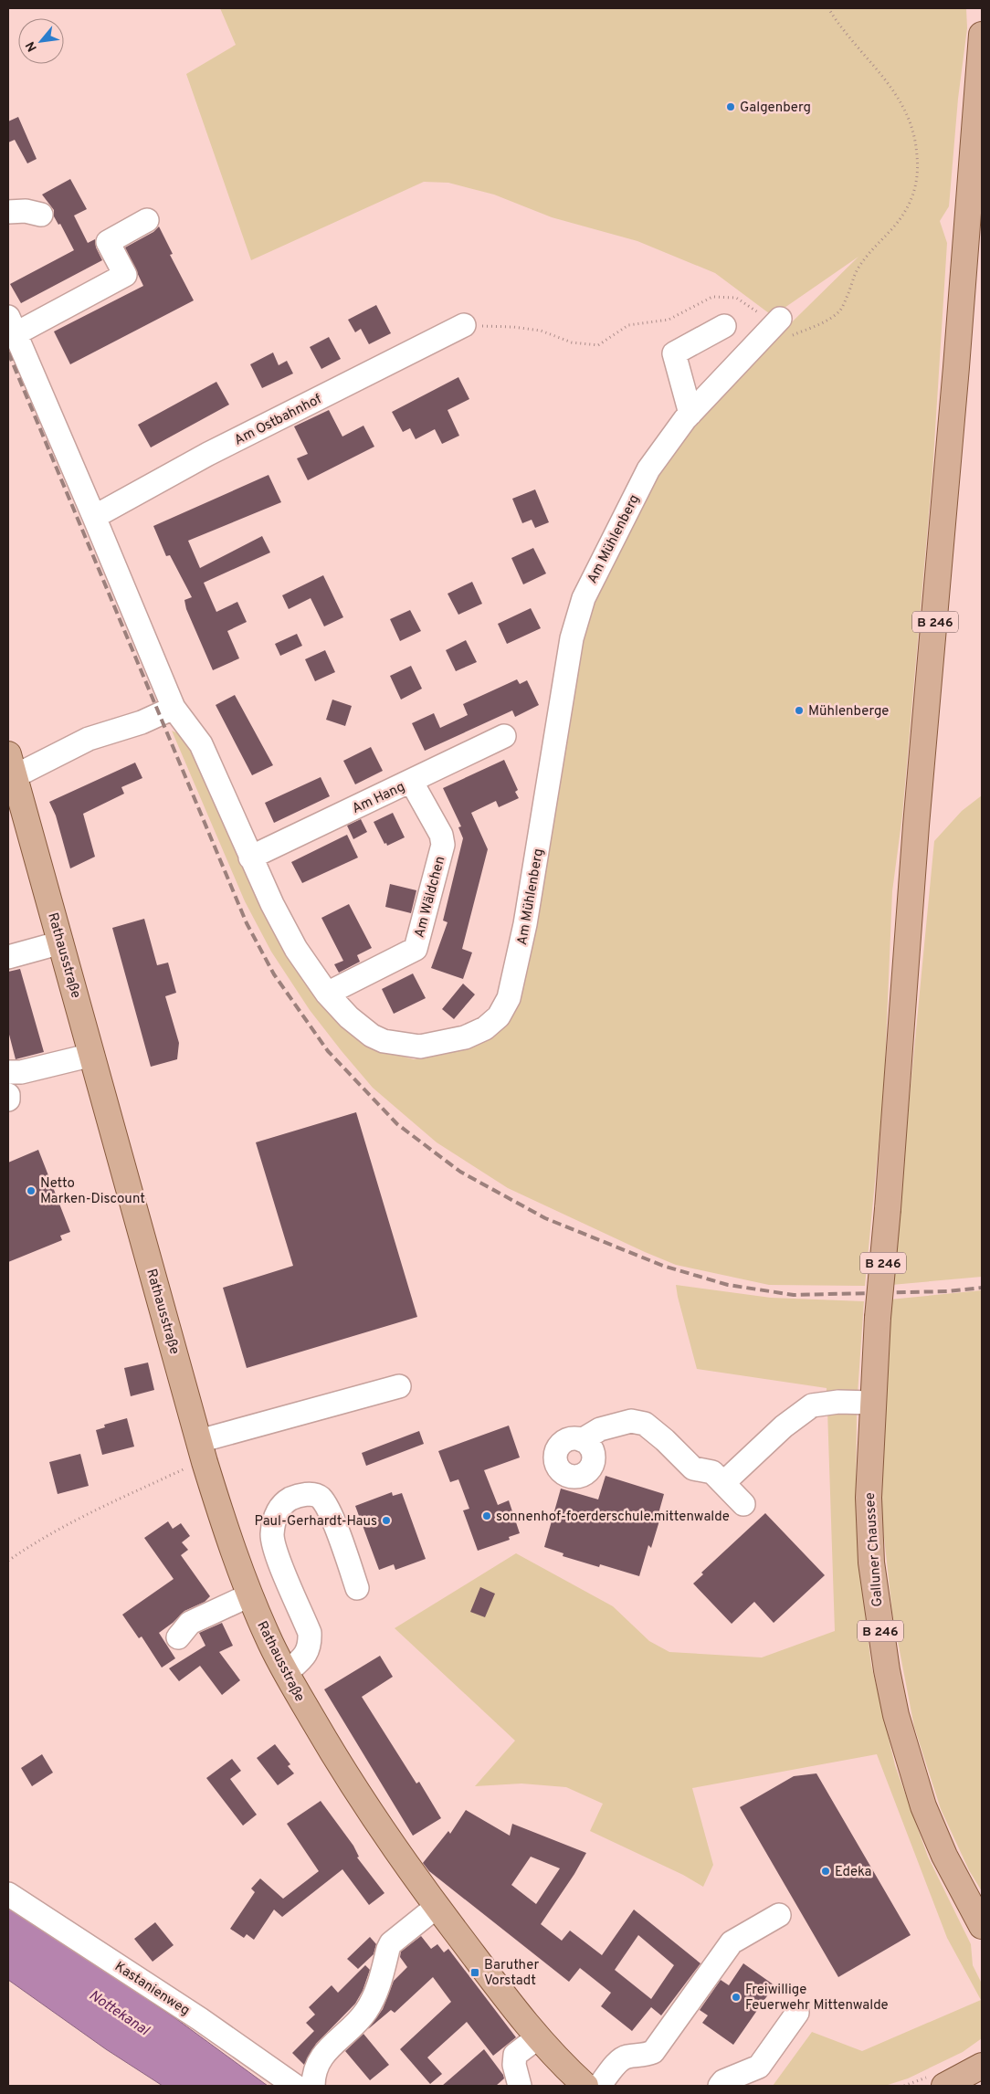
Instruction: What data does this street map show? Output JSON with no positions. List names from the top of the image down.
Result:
{
  "streets": {
    "main road": ["B 246", "Rathausstraße", "Galluner Chaussee"],
    "street": [
      "Am Ostbahnhof",
      "Am Mühlenberg",
      "Am Hang",
      "Am Wäldchen",
      "Kastanienweg"
    ]
  },
  "crossings": [
    ["Am Mühlenberg", "Am Hang"],
    ["Am Mühlenberg", "Am Wäldchen"],
    ["Am Hang", "Am Wäldchen"]
  ],
  "water": ["Nottekanal"],
  "places": {
    "other": [
      "Galgenberg",
      "Mühlenberge",
      "Netto Marken-Discount",
      "sonnenhof-foerderschule.mittenwalde",
      "Paul-Gerhardt-Haus",
      "Edeka",
      "Freiwillige Feuerwehr Mittenwalde"
    ],
    "transit": ["Baruther Vorstadt"]
  },
  "north": "bottom left"
}
